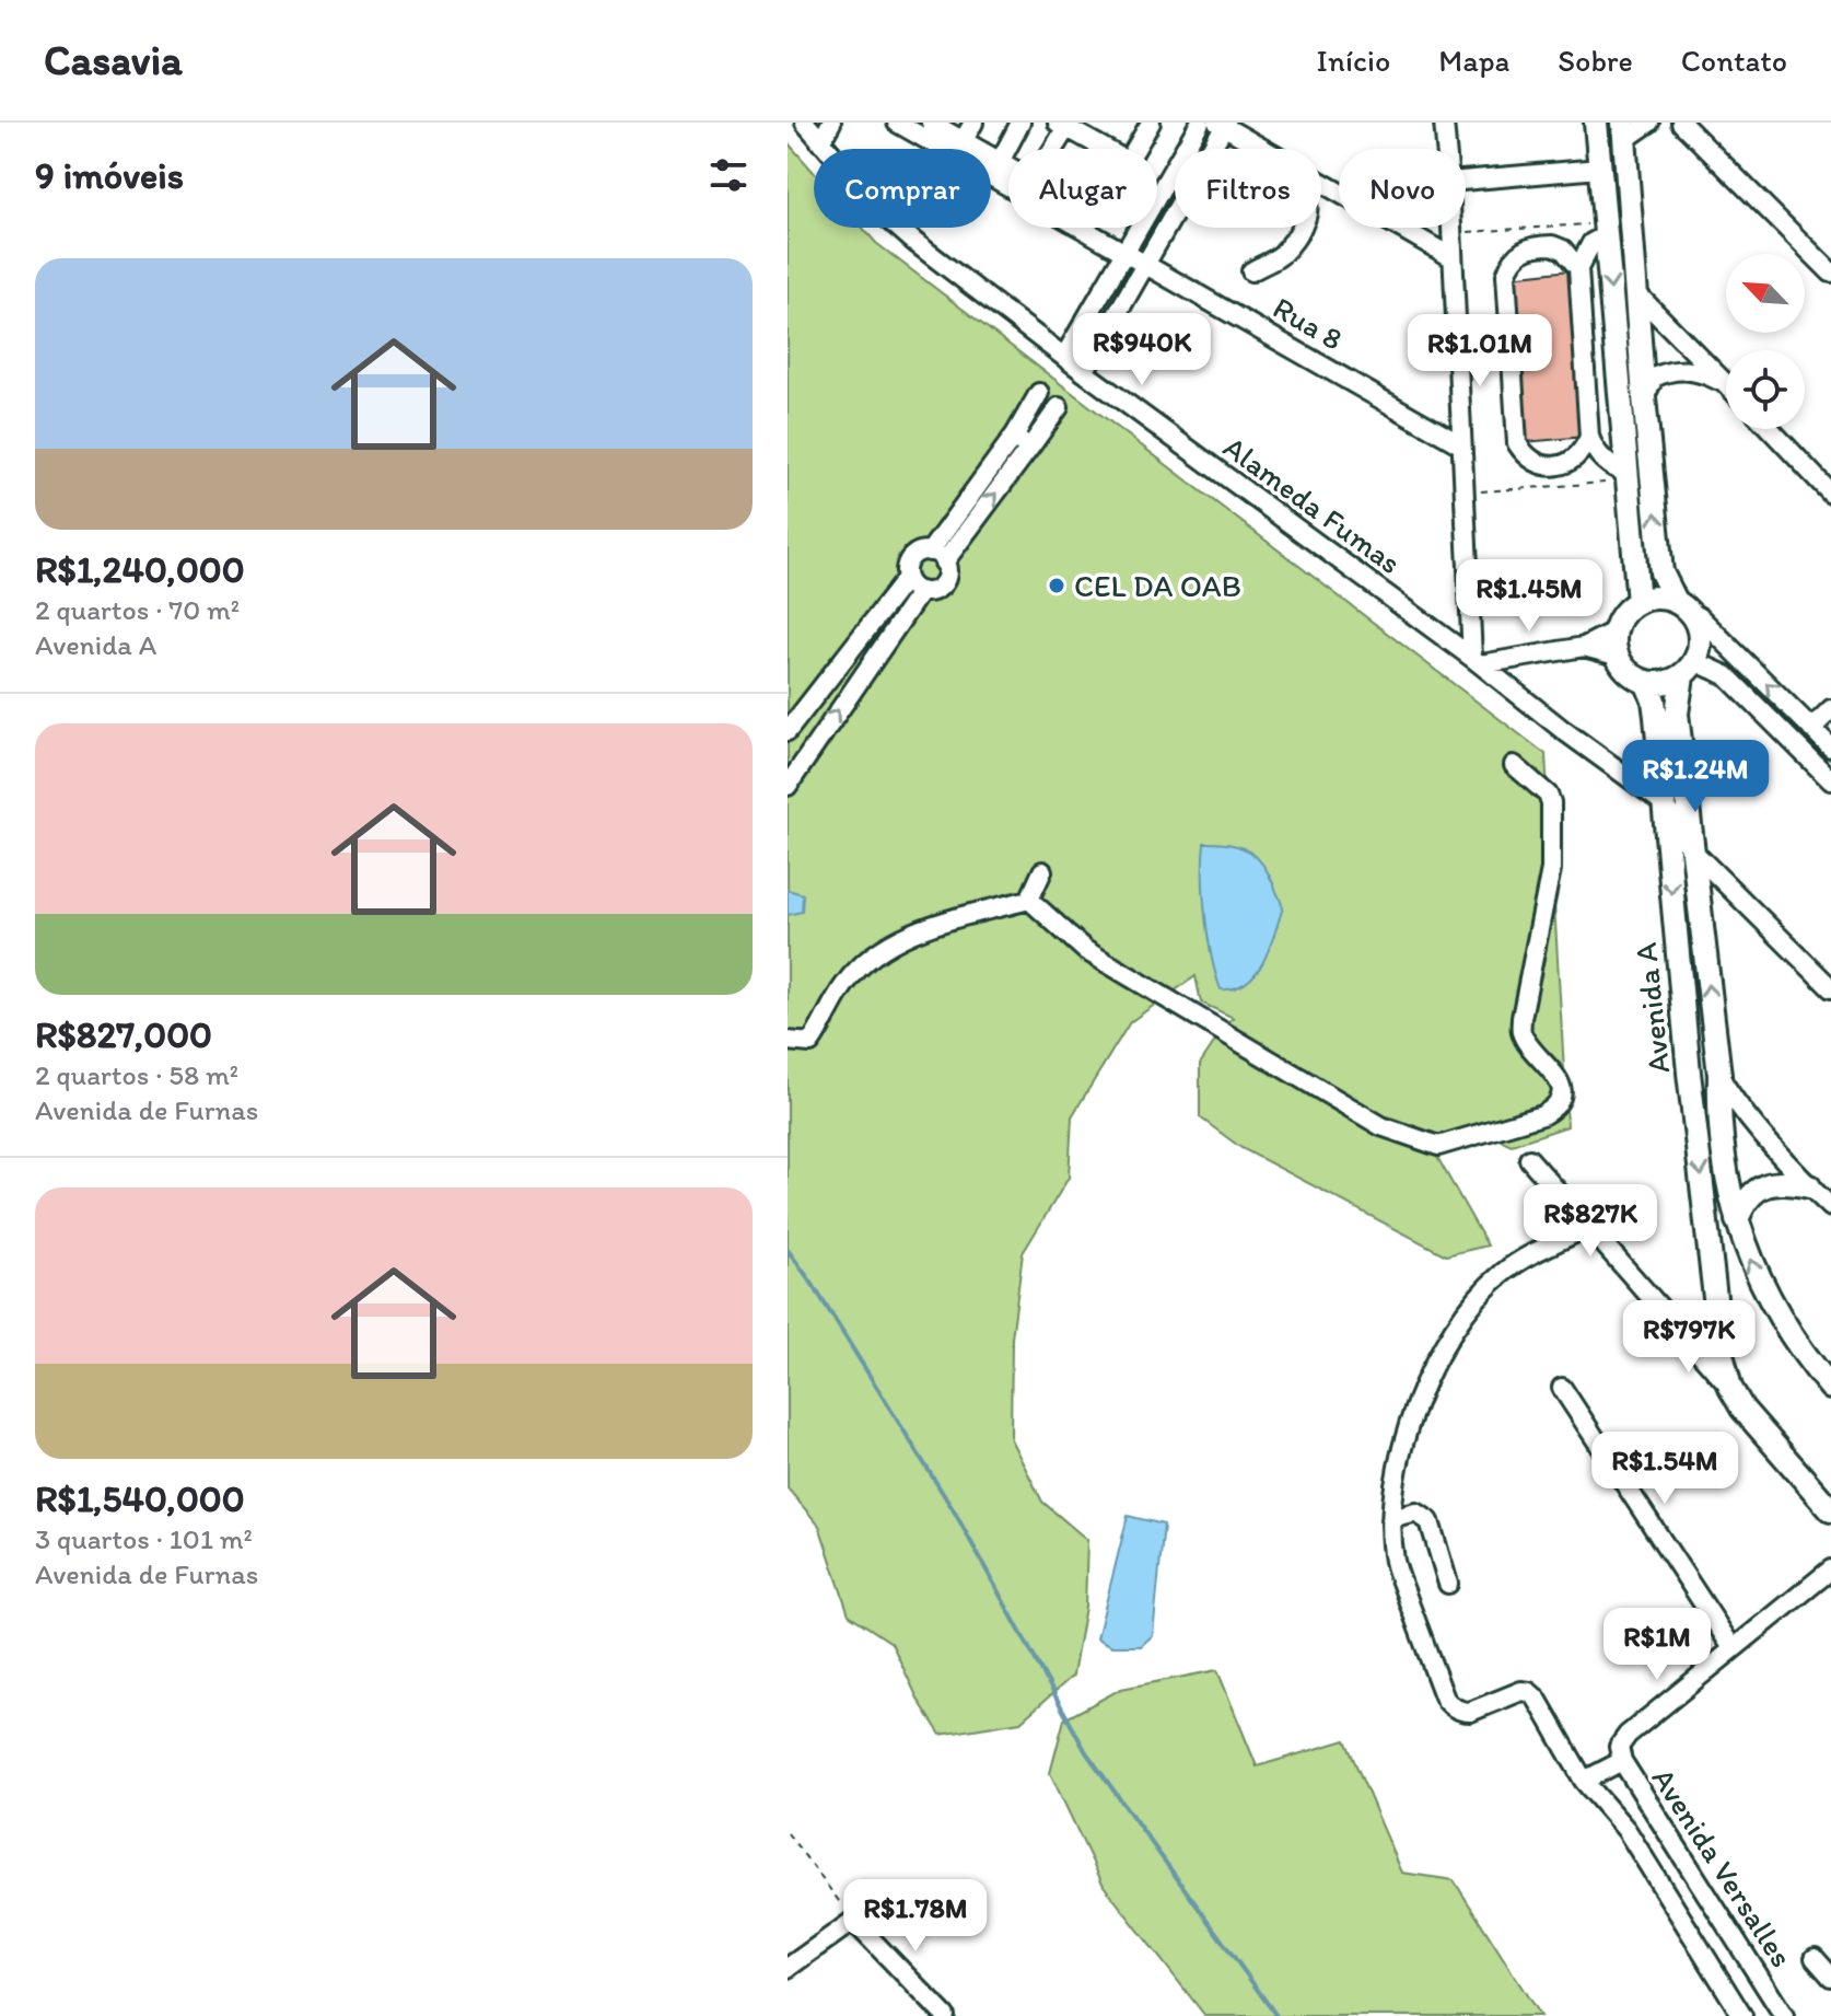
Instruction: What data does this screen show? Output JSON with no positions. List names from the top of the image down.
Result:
{
  "streets": {
    "main road": ["Avenida A"],
    "street": ["Rua 8", "Alameda Fumas", "Avenida Versalles"]
  },
  "crossings": [
    ["Alameda Fumas", "Avenida A"]
  ],
  "places": ["CEL DA OAB"],
  "north": "top left",
  "page": {
    "header": "Casavia",
    "nav": [
      "Início",
      "Mapa",
      "Sobre",
      "Contato"
    ],
    "heading": "9 imóveis",
    "chip": [
      "Comprar",
      "Alugar",
      "Filtros",
      "Novo"
    ],
    "list": [
      {
        "name": "R$1,240,000",
        "note": "2 quartos · 70 m² · Avenida A"
      },
      {
        "name": "R$827,000",
        "note": "2 quartos · 58 m² · Avenida de Furnas"
      },
      {
        "name": "R$1,540,000",
        "note": "3 quartos · 101 m² · Avenida de Furnas"
      }
    ],
    "price": [
      "R$940K",
      "R$1.01M",
      "R$1.45M",
      "R$1.24M",
      "R$827K",
      "R$797K",
      "R$1.54M",
      "R$1M",
      "R$1.78M"
    ]
  }
}
